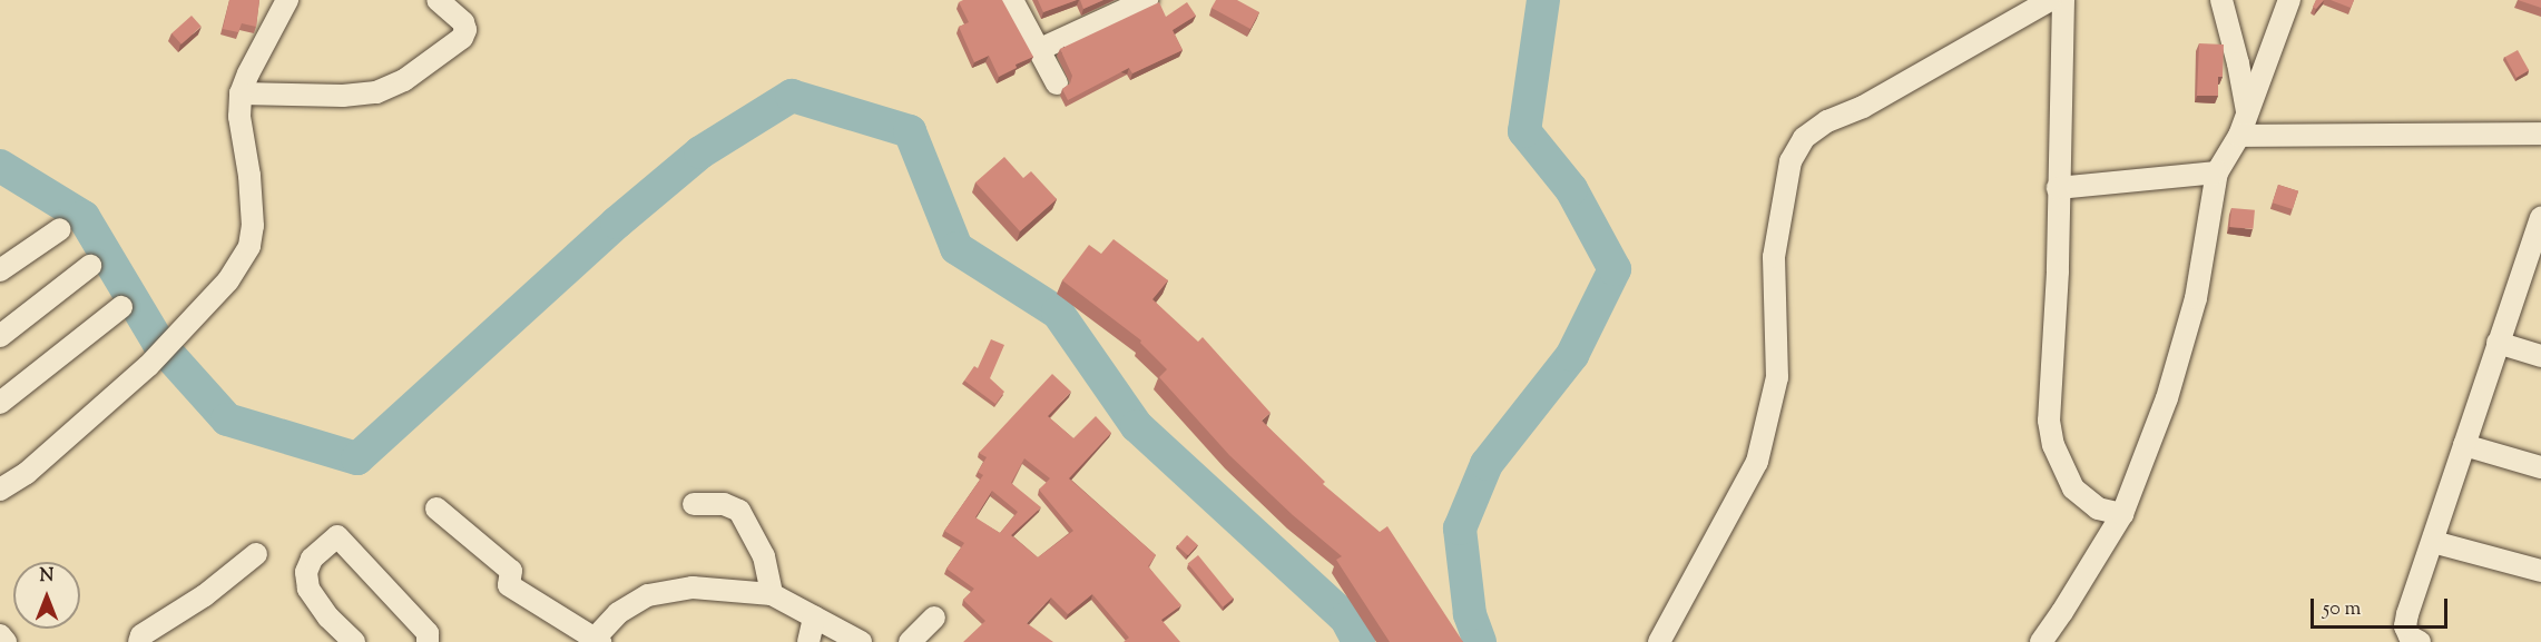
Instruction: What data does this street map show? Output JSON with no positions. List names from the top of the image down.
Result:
{
  "scale_bar": "50 m",
  "north": "top"
}
